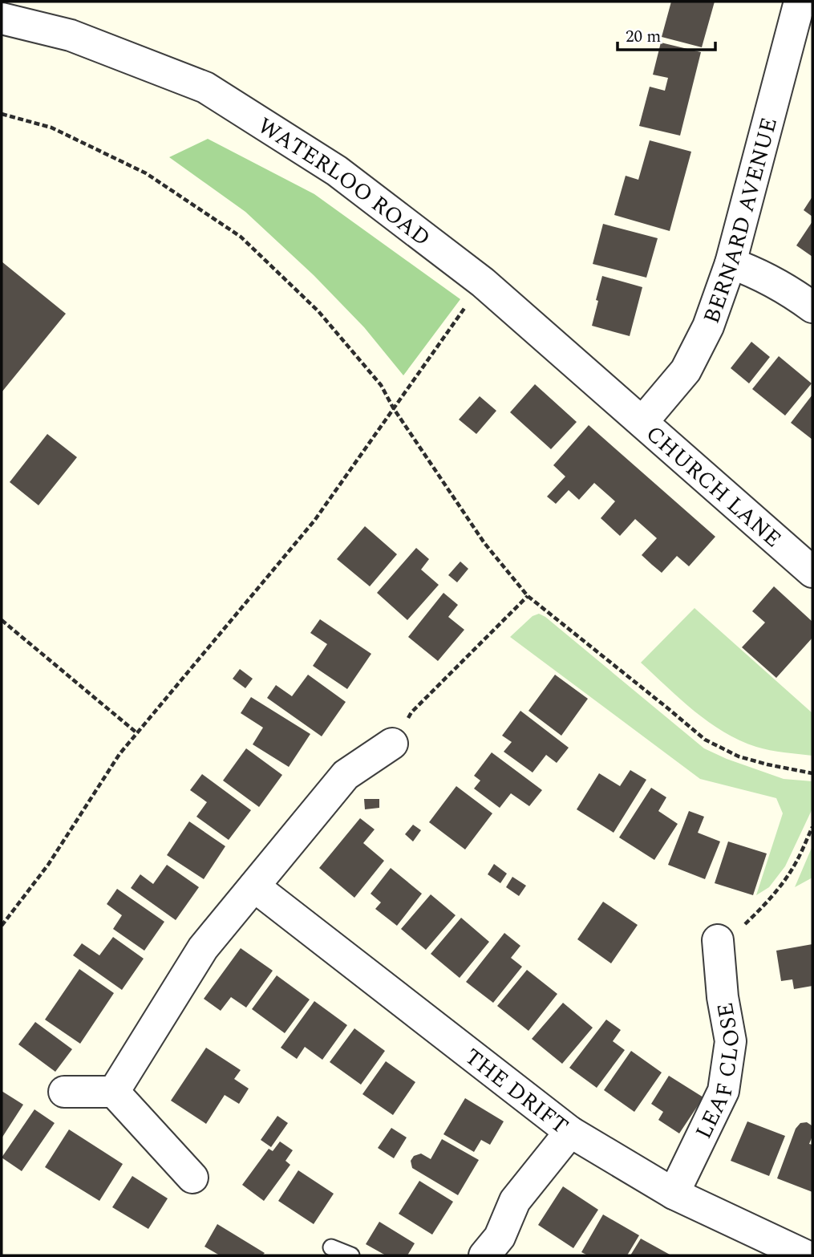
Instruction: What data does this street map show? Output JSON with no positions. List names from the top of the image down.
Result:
{
  "streets": {
    "street": [
      "WATERLOO ROAD",
      "BERNARD AVENUE",
      "CHURCH LANE",
      "LEAF CLOSE",
      "THE DRIFT"
    ]
  },
  "crossings": [
    ["WATERLOO ROAD", "BERNARD AVENUE"],
    ["WATERLOO ROAD", "CHURCH LANE"],
    ["BERNARD AVENUE", "CHURCH LANE"],
    ["LEAF CLOSE", "THE DRIFT"]
  ],
  "scale_bar": "20 m"
}
